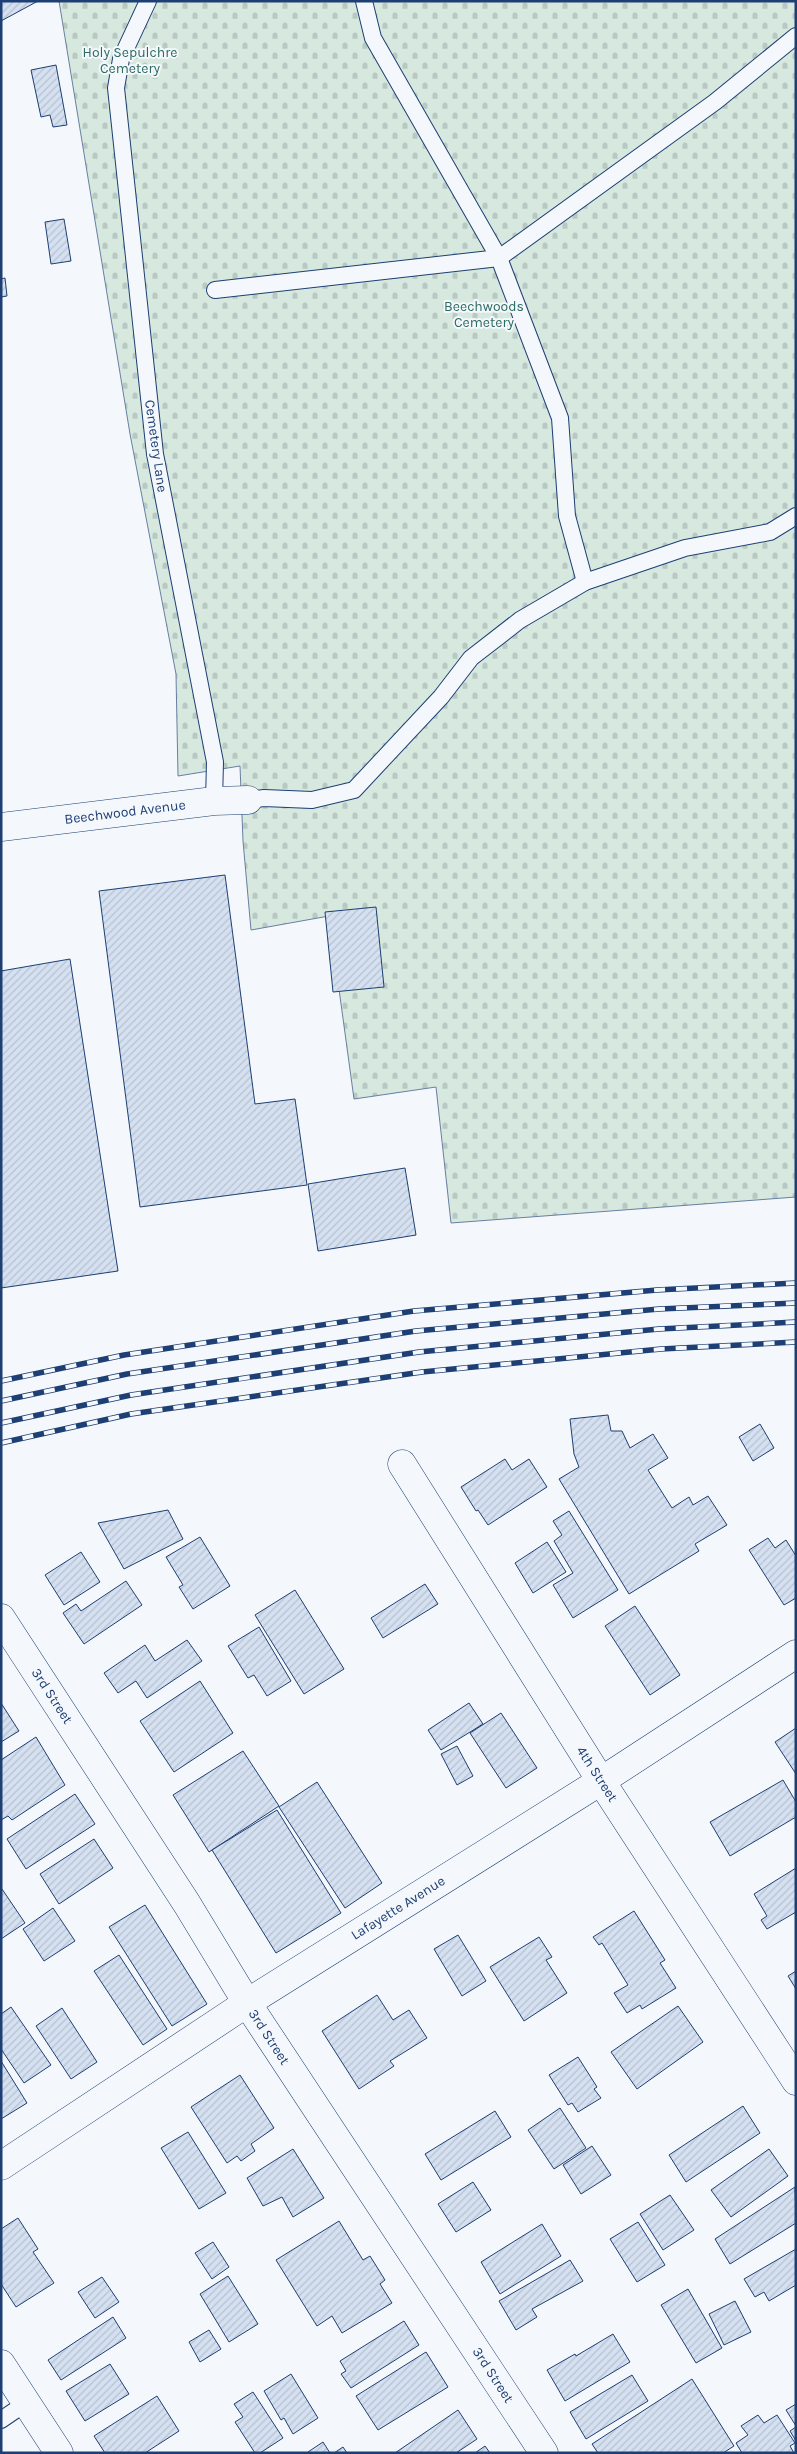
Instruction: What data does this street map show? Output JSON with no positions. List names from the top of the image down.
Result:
{
  "streets": {
    "street": [
      "Beechwood Avenue",
      "3rd Street",
      "4th Street",
      "Lafayette Avenue"
    ],
    "lane": ["Cemetery Lane"]
  },
  "crossings": [
    ["Cemetery Lane", "Beechwood Avenue"],
    ["3rd Street", "Lafayette Avenue"],
    ["4th Street", "Lafayette Avenue"]
  ],
  "parks": ["Holy Sepulchre Cemetery", "Beechwoods Cemetery"]
}
